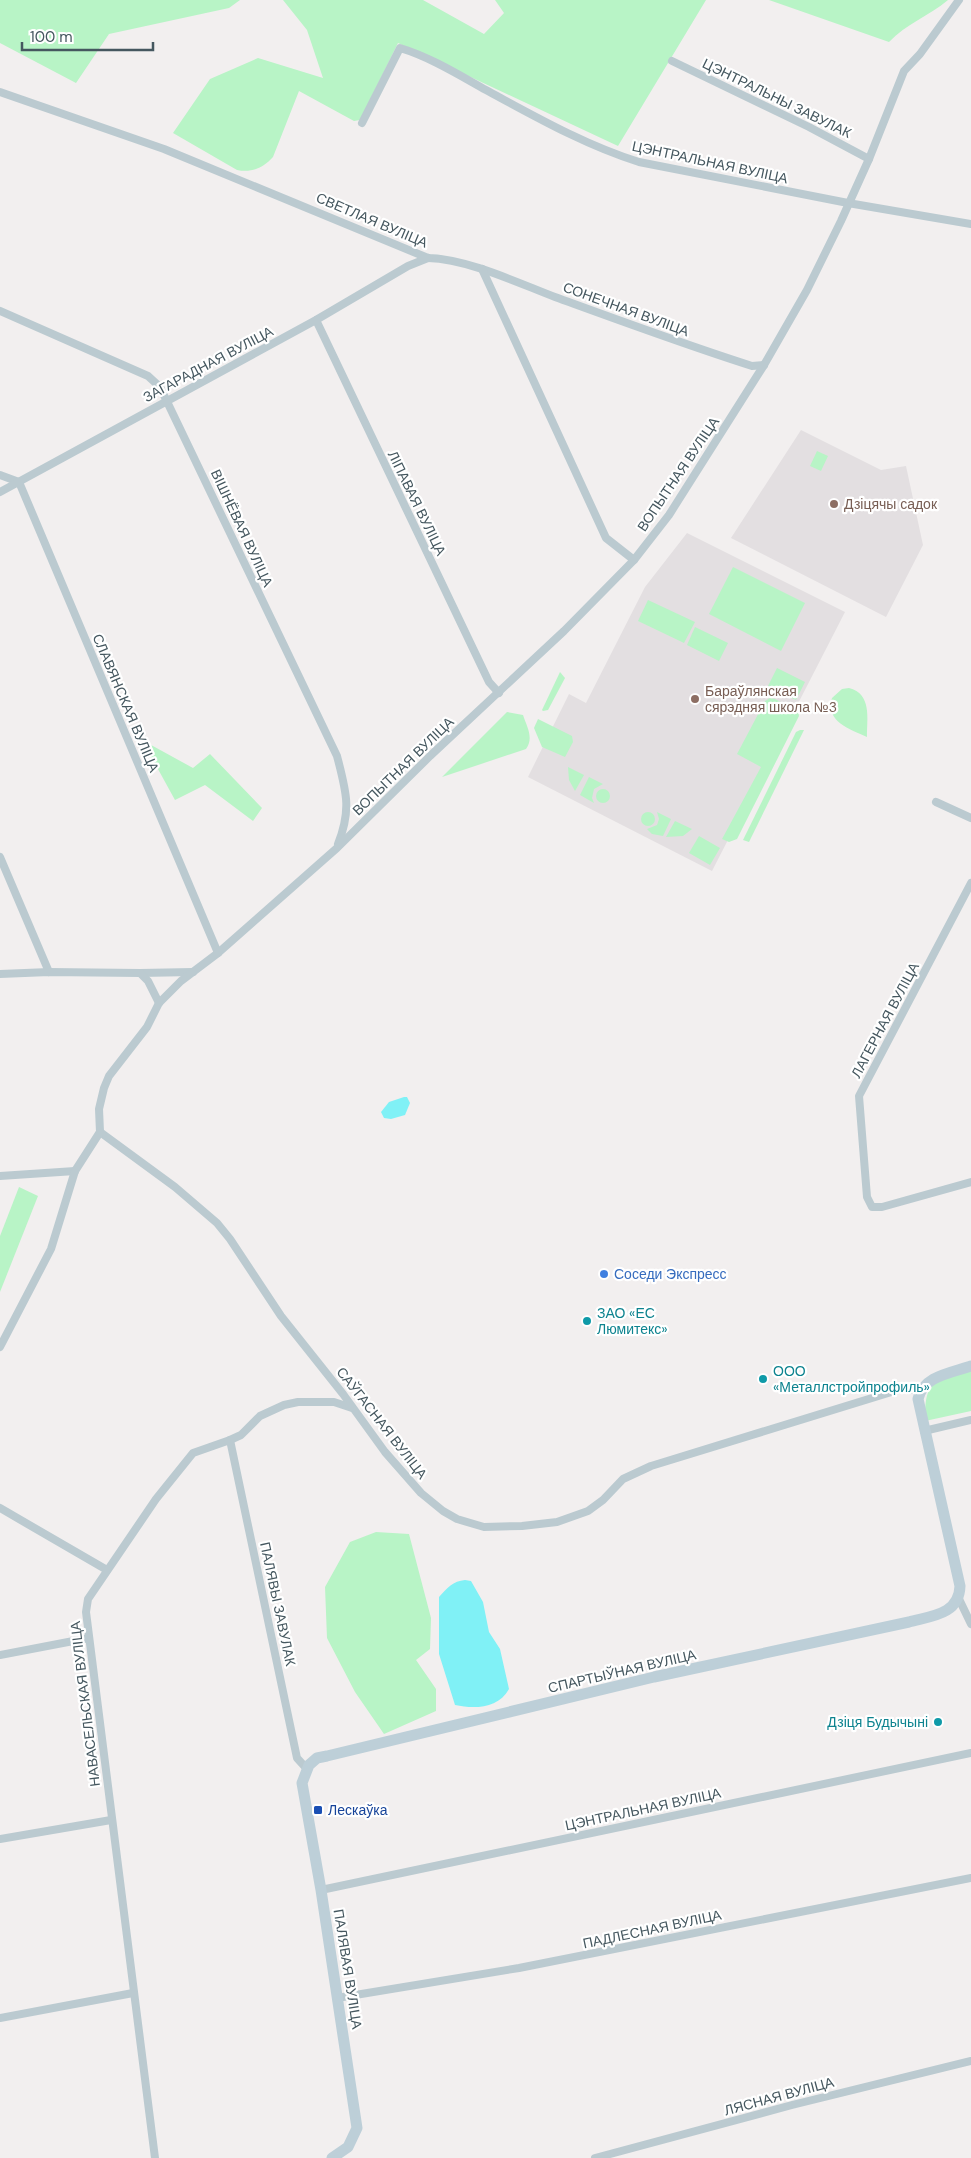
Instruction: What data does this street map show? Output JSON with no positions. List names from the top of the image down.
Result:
{
  "streets": {
    "main road": ["СПАРТЫЎНАЯ ВУЛІЦА", "ПАЛЯВАЯ ВУЛІЦА"],
    "street": [
      "ЦЭНТРАЛЬНЫ ЗАВУЛАК",
      "ЦЭНТРАЛЬНАЯ ВУЛІЦА",
      "СВЕТЛАЯ ВУЛІЦА",
      "СОНЕЧНАЯ ВУЛІЦА",
      "ЗАГАРАДНАЯ ВУЛІЦА",
      "ВОПЫТНАЯ ВУЛІЦА",
      "ЛІПАВАЯ ВУЛІЦА",
      "ВІШНЁВАЯ ВУЛІЦА",
      "СЛАВЯНСКАЯ ВУЛІЦА",
      "ЛАГЕРНАЯ ВУЛІЦА",
      "САЎГАСНАЯ ВУЛІЦА",
      "ПАЛЯВЫ ЗАВУЛАК",
      "НАВАСЕЛЬСКАЯ ВУЛІЦА",
      "ПАДЛЕСНАЯ ВУЛІЦА",
      "ЛЯСНАЯ ВУЛІЦА"
    ]
  },
  "crossings": [
    ["ЦЭНТРАЛЬНАЯ ВУЛІЦА", "ВОПЫТНАЯ ВУЛІЦА"],
    ["ЦЭНТРАЛЬНАЯ ВУЛІЦА", "ПАЛЯВАЯ ВУЛІЦА"],
    ["СВЕТЛАЯ ВУЛІЦА", "СОНЕЧНАЯ ВУЛІЦА"],
    ["СВЕТЛАЯ ВУЛІЦА", "ЗАГАРАДНАЯ ВУЛІЦА"],
    ["СОНЕЧНАЯ ВУЛІЦА", "ВОПЫТНАЯ ВУЛІЦА"],
    ["ЗАГАРАДНАЯ ВУЛІЦА", "ЛІПАВАЯ ВУЛІЦА"],
    ["ЗАГАРАДНАЯ ВУЛІЦА", "ВІШНЁВАЯ ВУЛІЦА"],
    ["ЗАГАРАДНАЯ ВУЛІЦА", "СЛАВЯНСКАЯ ВУЛІЦА"],
    ["ВОПЫТНАЯ ВУЛІЦА", "ЛІПАВАЯ ВУЛІЦА"],
    ["ВОПЫТНАЯ ВУЛІЦА", "ВІШНЁВАЯ ВУЛІЦА"],
    ["ВОПЫТНАЯ ВУЛІЦА", "СЛАВЯНСКАЯ ВУЛІЦА"],
    ["ВОПЫТНАЯ ВУЛІЦА", "САЎГАСНАЯ ВУЛІЦА"],
    ["САЎГАСНАЯ ВУЛІЦА", "НАВАСЕЛЬСКАЯ ВУЛІЦА"],
    ["ПАЛЯВЫ ЗАВУЛАК", "СПАРТЫЎНАЯ ВУЛІЦА"],
    ["ПАЛЯВЫ ЗАВУЛАК", "НАВАСЕЛЬСКАЯ ВУЛІЦА"],
    ["ПАЛЯВЫ ЗАВУЛАК", "ПАЛЯВАЯ ВУЛІЦА"],
    ["СПАРТЫЎНАЯ ВУЛІЦА", "ПАЛЯВАЯ ВУЛІЦА"],
    ["ПАДЛЕСНАЯ ВУЛІЦА", "ПАЛЯВАЯ ВУЛІЦА"]
  ],
  "places": {
    "other": [
      "Дзіцячы садок",
      "Бараўлянская сярэдняя школа №3",
      "Соседи Экспресс",
      "ЗАО «ЕС Люмитекс»",
      "ООО «Металлстройпрофиль»",
      "Дзіця Будычыні"
    ],
    "transit": ["Лескаўка"]
  },
  "scale_bar": "100 m"
}
